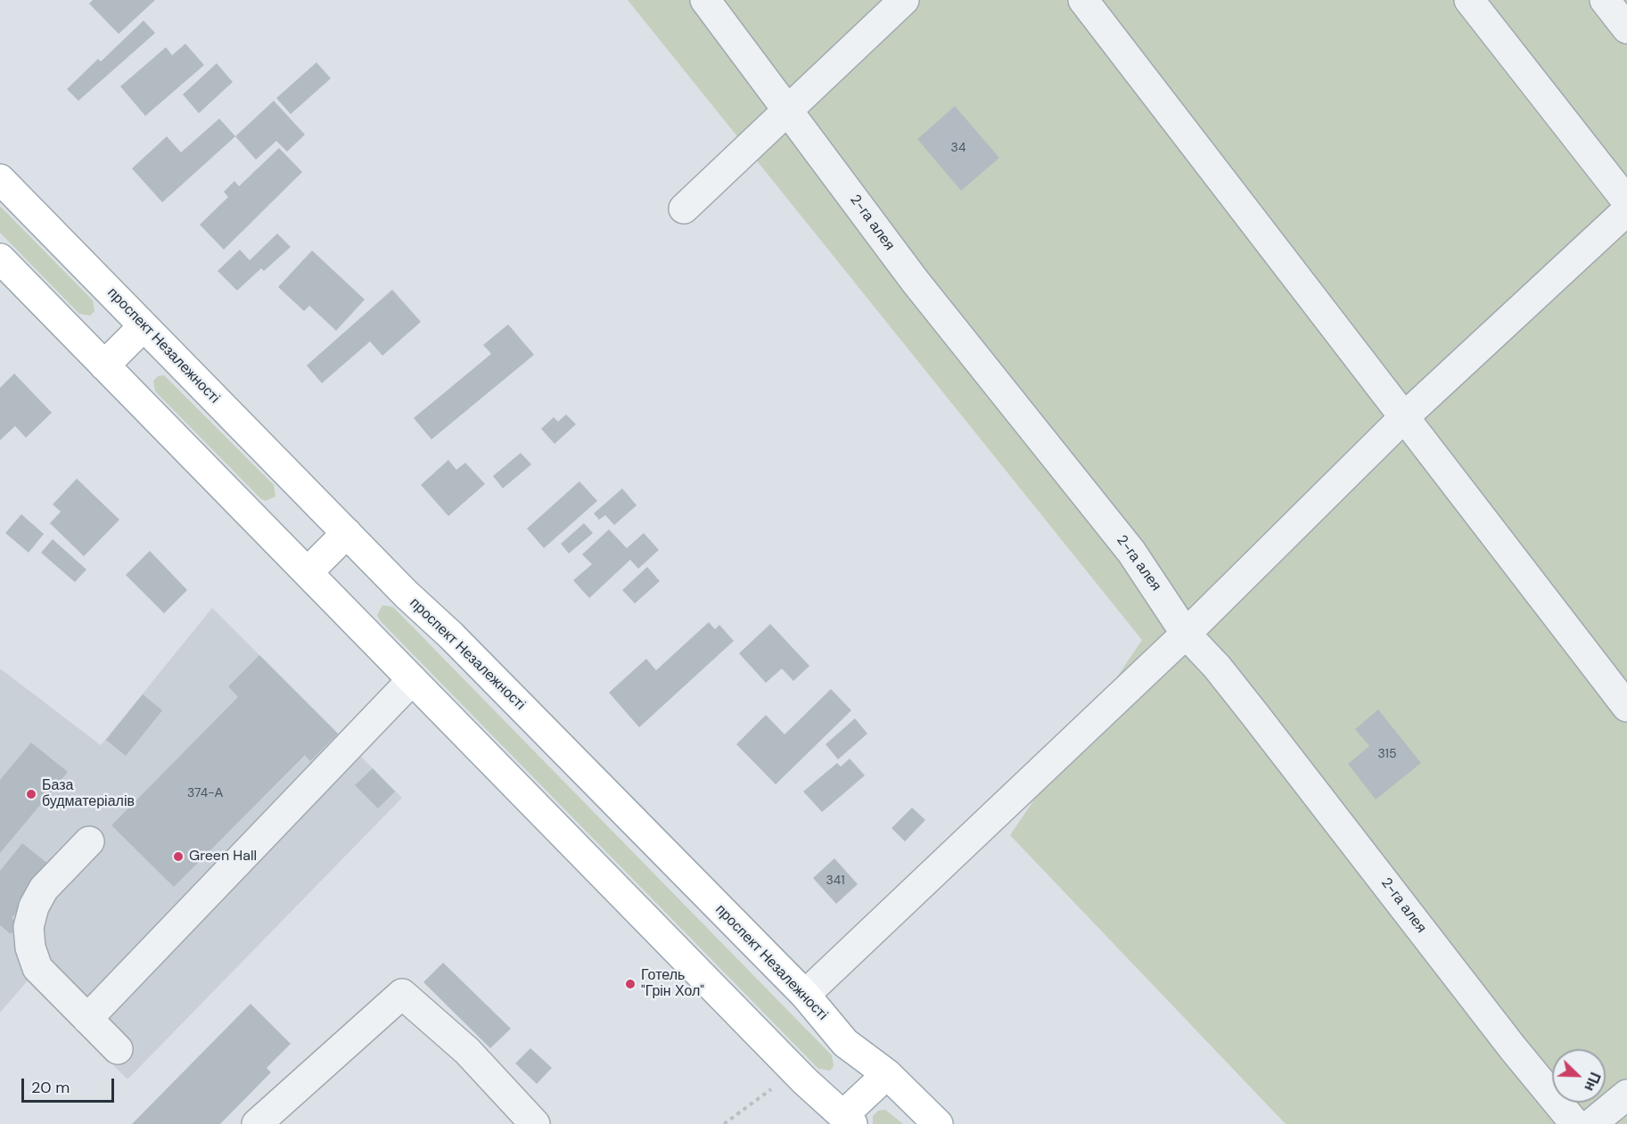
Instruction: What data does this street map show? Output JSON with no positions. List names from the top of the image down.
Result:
{
  "streets": {
    "main road": ["проспект Незалежності"],
    "street": ["2-га алея"]
  },
  "places": ["База будматеріалів", "Green Hall", "Готель \"Грін Хол\""],
  "house_numbers": [
    "34",
    "315",
    "374-А",
    "341"
  ],
  "scale_bar": "20 m",
  "north": "bottom right"
}
